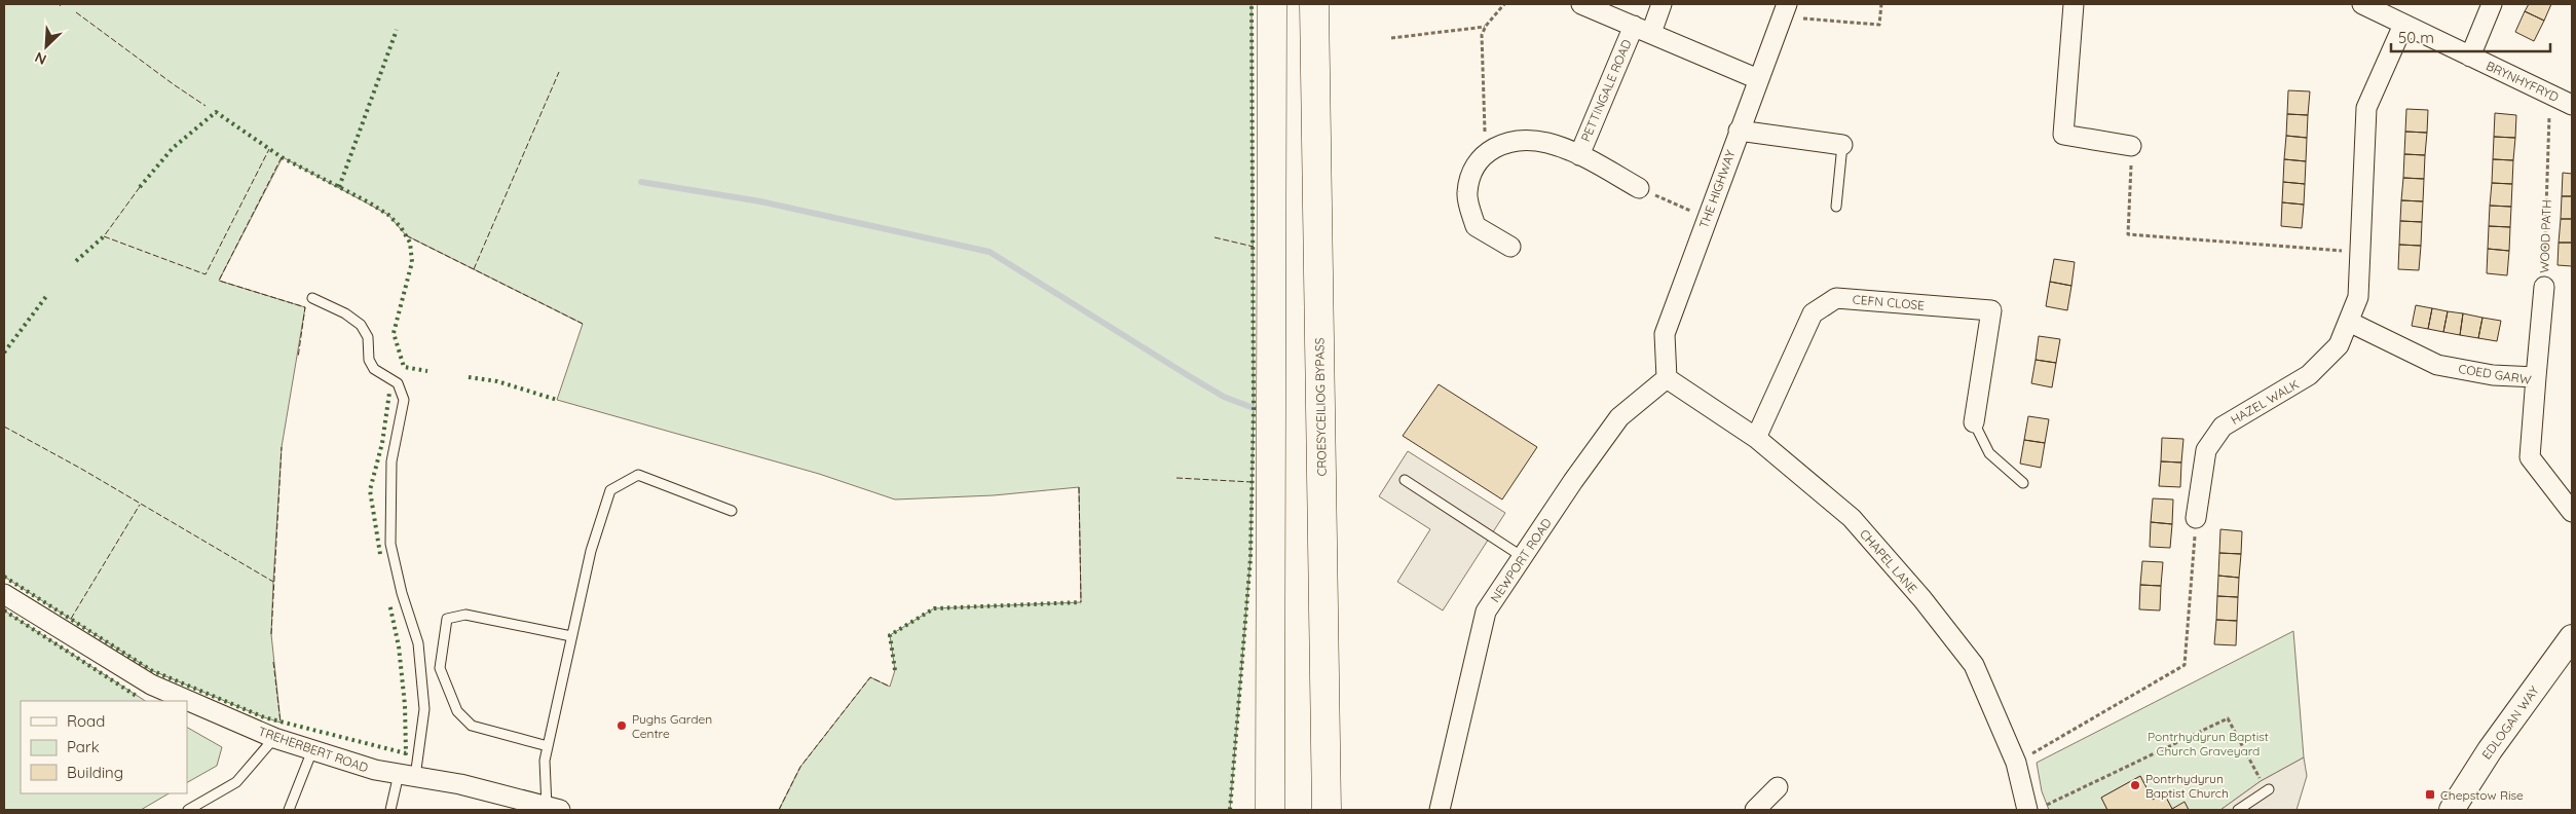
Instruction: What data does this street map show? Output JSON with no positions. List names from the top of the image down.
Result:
{
  "streets": {
    "highway": ["CROESYCEILIOG BYPASS"],
    "street": [
      "BRYNHYFRYD",
      "PETTINGALE ROAD",
      "THE HIGHWAY",
      "WOOD PATH",
      "CEFN CLOSE",
      "COED GARW",
      "HAZEL WALK",
      "NEWPORT ROAD",
      "CHAPEL LANE",
      "EDLOGAN WAY",
      "TREHERBERT ROAD"
    ]
  },
  "crossings": [
    ["BRYNHYFRYD", "WOOD PATH"],
    ["BRYNHYFRYD", "HAZEL WALK"],
    ["PETTINGALE ROAD", "THE HIGHWAY"],
    ["THE HIGHWAY", "NEWPORT ROAD"],
    ["THE HIGHWAY", "CHAPEL LANE"],
    ["WOOD PATH", "COED GARW"],
    ["CEFN CLOSE", "CHAPEL LANE"],
    ["COED GARW", "HAZEL WALK"],
    ["NEWPORT ROAD", "CHAPEL LANE"]
  ],
  "parks": ["Pontrhydyrun Baptist Church Graveyard"],
  "places": {
    "other": ["Pughs Garden Centre", "Pontrhydyrun Baptist Church"],
    "transit": ["Chepstow Rise"]
  },
  "legend": ["Road", "Park", "Building"],
  "scale_bar": "50 m",
  "north": "bottom left"
}
